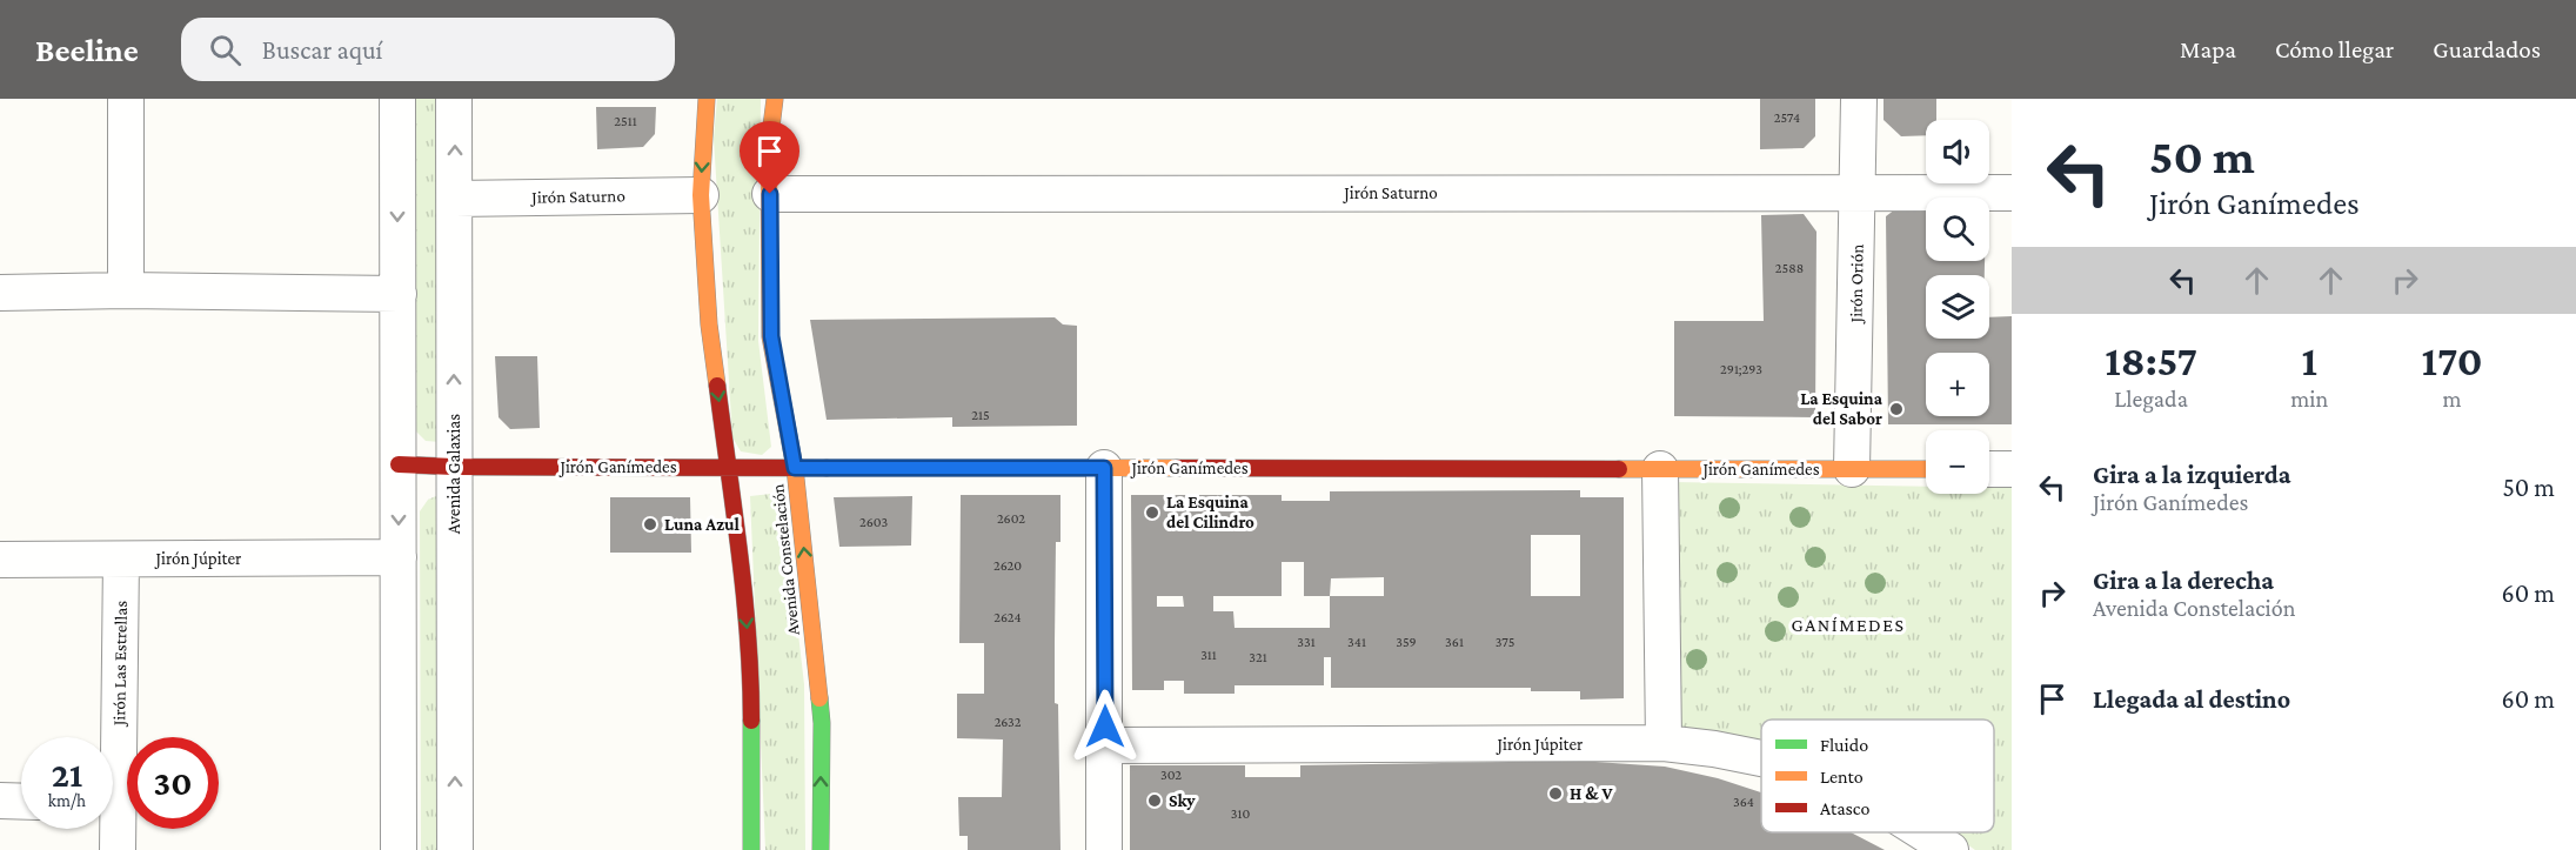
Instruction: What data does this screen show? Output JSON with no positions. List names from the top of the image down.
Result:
{
  "streets": {
    "street": [
      "Jirón Saturno",
      "Jirón Orión",
      "Jirón Ganímedes",
      "Avenida Galaxias",
      "Jirón Júpiter",
      "Avenida Constelación",
      "Jirón Las Estrellas"
    ]
  },
  "crossings": [
    ["Jirón Saturno", "Jirón Orión"],
    ["Jirón Saturno", "Avenida Galaxias"],
    ["Jirón Saturno", "Avenida Constelación"],
    ["Jirón Orión", "Jirón Ganímedes"],
    ["Jirón Ganímedes", "Avenida Galaxias"],
    ["Jirón Ganímedes", "Avenida Constelación"],
    ["Jirón Júpiter", "Jirón Las Estrellas"]
  ],
  "districts": ["GANÍMEDES"],
  "places": [
    "La Esquina del Sabor",
    "La Esquina del Cilindro",
    "Luna Azul",
    "H & V",
    "Sky"
  ],
  "house_numbers": [
    "2574",
    "2511",
    "2588",
    "291;293",
    "215",
    "2602",
    "2603",
    "2620",
    "2624",
    "331",
    "341",
    "359",
    "361",
    "375",
    "311",
    "321",
    "2632",
    "302",
    "364",
    "310"
  ],
  "legend": ["Fluido", "Lento", "Atasco"],
  "page": {
    "header": "Beeline",
    "search": "Buscar aquí",
    "nav": ["Mapa", "Cómo llegar", "Guardados"],
    "turn": ["50 m", "Jirón Ganímedes"],
    "map_buttons": ["+", "−"],
    "eta": [
      "18:57",
      "Llegada",
      "1",
      "min",
      "170",
      "m"
    ],
    "list": [
      {
        "name": "Gira a la izquierda",
        "note": "Jirón Ganímedes",
        "value": "50 m"
      },
      {
        "name": "Gira a la derecha",
        "note": "Avenida Constelación",
        "value": "60 m"
      },
      {
        "name": "Llegada al destino",
        "value": "60 m"
      }
    ],
    "speed": "21 km/h",
    "limit": "30"
  }
}
